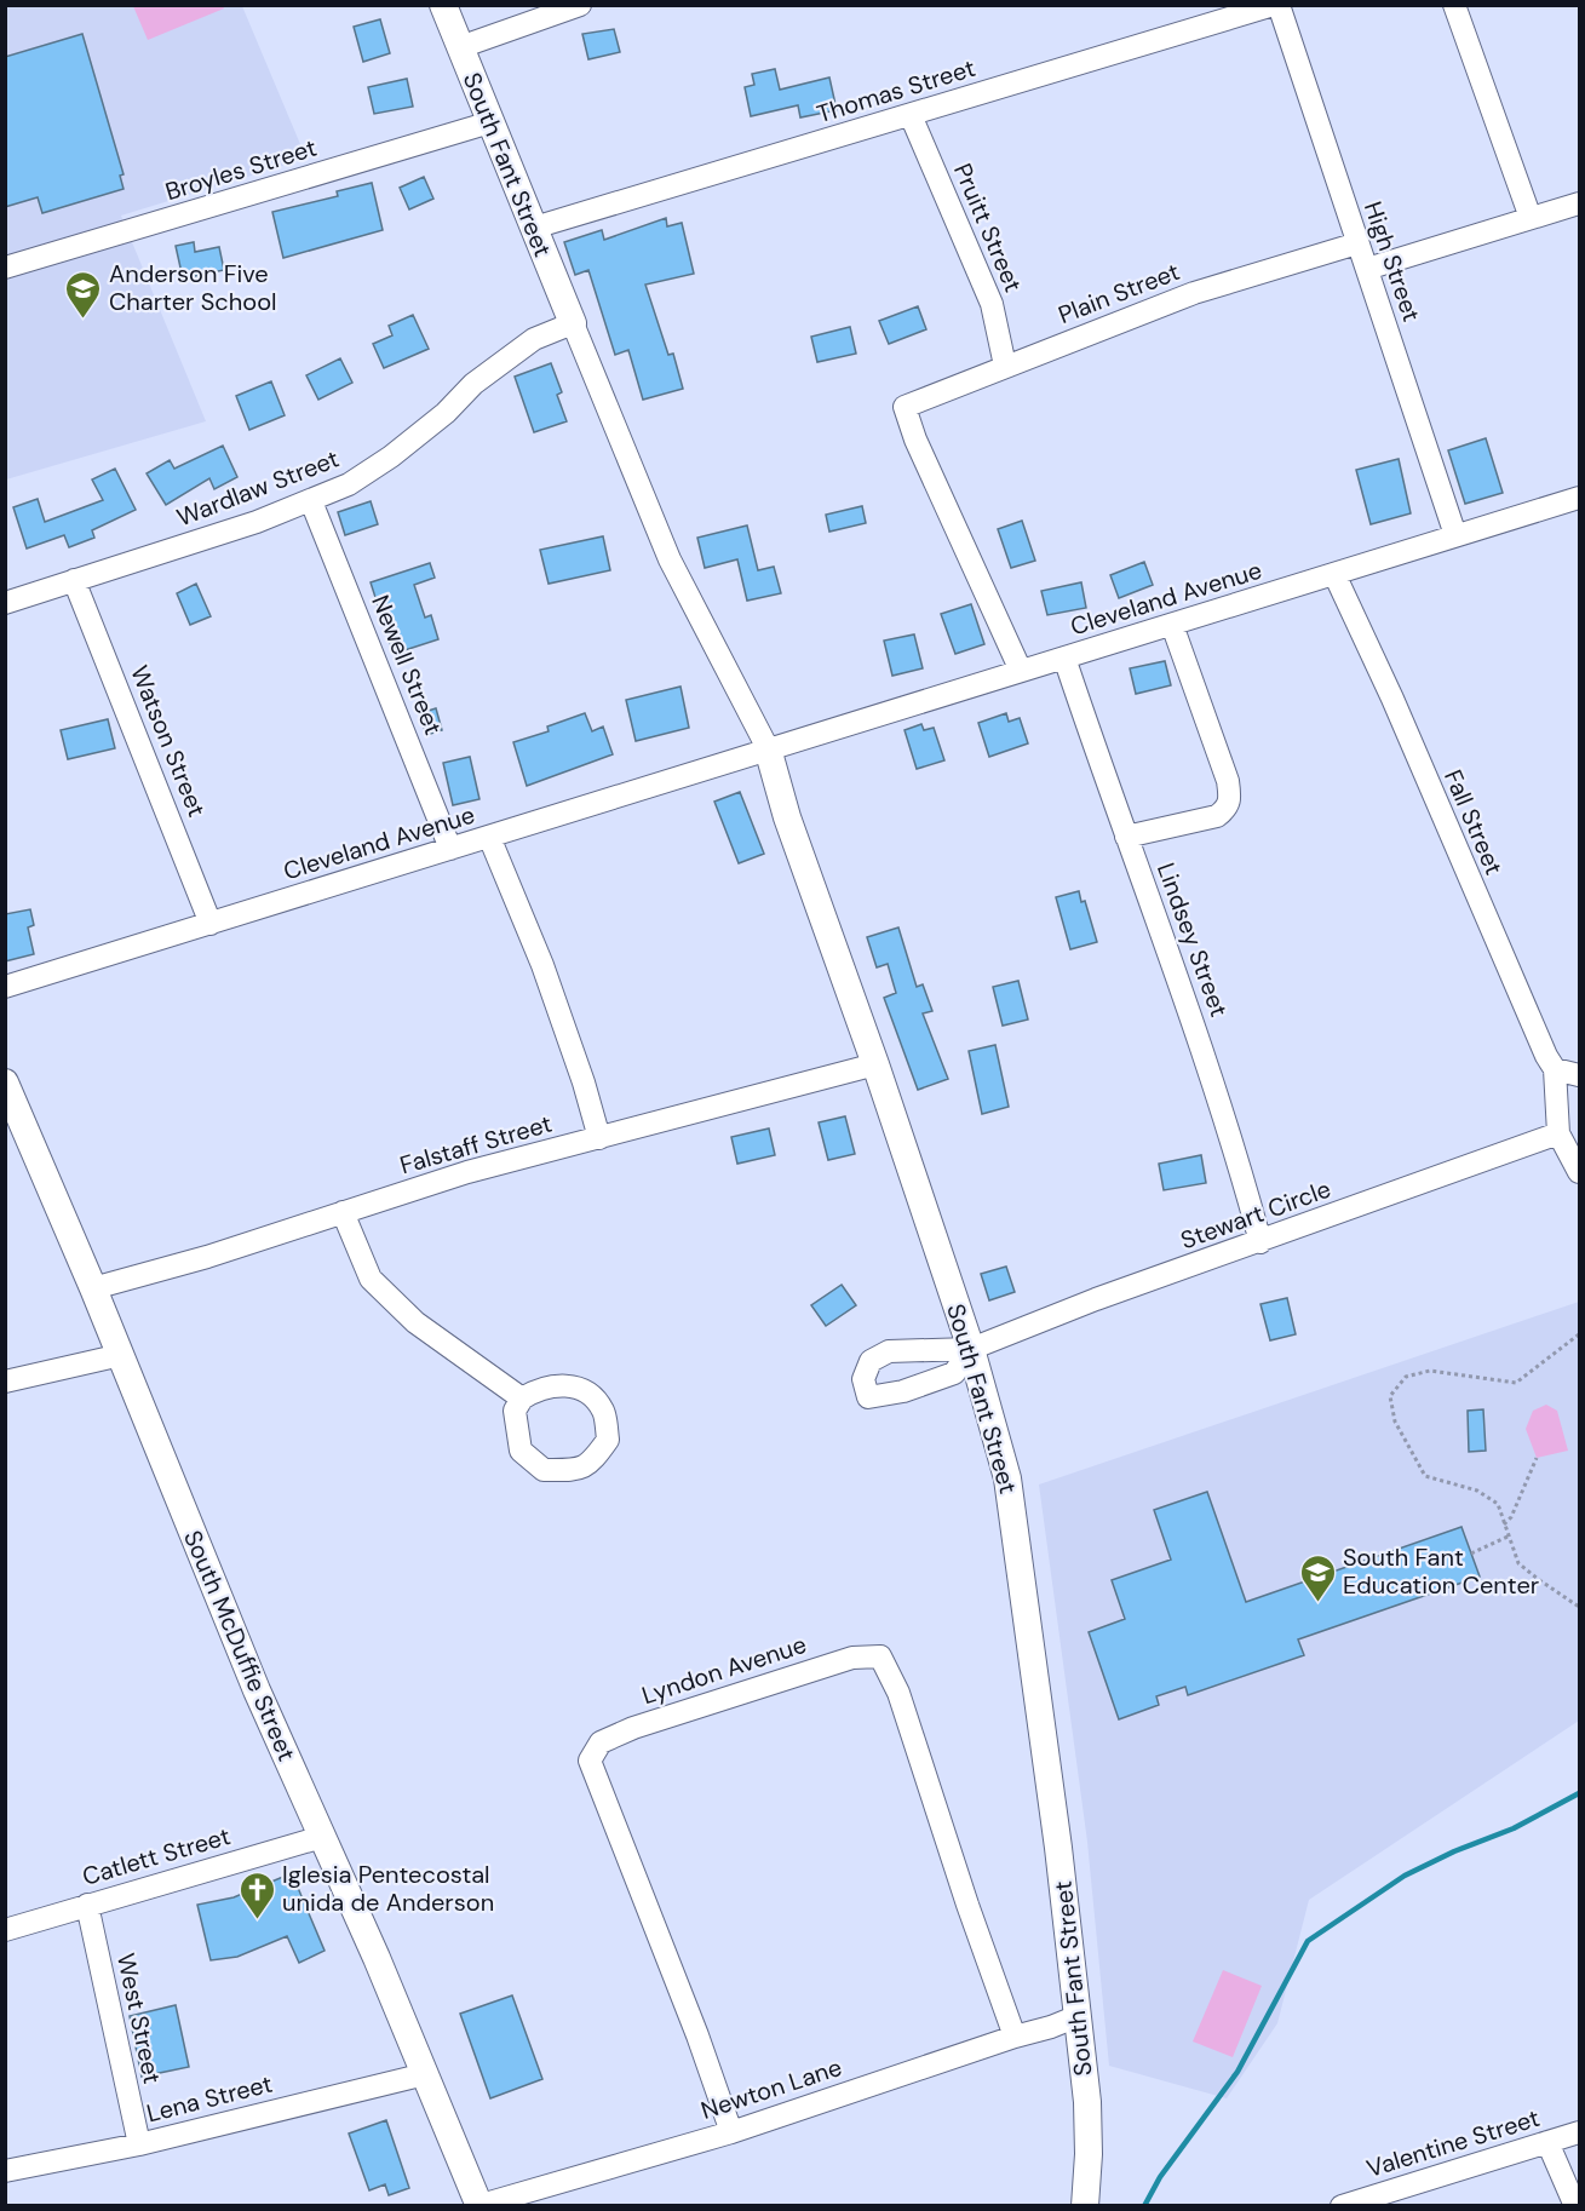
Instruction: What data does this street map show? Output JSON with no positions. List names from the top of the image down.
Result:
{
  "streets": {
    "street": [
      "Thomas Street",
      "South Fant Street",
      "Broyles Street",
      "Pruitt Street",
      "High Street",
      "Plain Street",
      "Wardlaw Street",
      "Cleveland Avenue",
      "Newell Street",
      "Watson Street",
      "Fall Street",
      "Lindsey Street",
      "Falstaff Street",
      "Stewart Circle",
      "South McDuffie Street",
      "Lyndon Avenue",
      "Catlett Street",
      "West Street",
      "Newton Lane",
      "Lena Street",
      "Valentine Street"
    ]
  },
  "crossings": [
    ["Thomas Street", "South Fant Street"],
    ["Thomas Street", "Pruitt Street"],
    ["South Fant Street", "Broyles Street"],
    ["South Fant Street", "Wardlaw Street"],
    ["South Fant Street", "Cleveland Avenue"],
    ["South Fant Street", "Falstaff Street"],
    ["South Fant Street", "Stewart Circle"],
    ["South Fant Street", "Newton Lane"],
    ["Pruitt Street", "Plain Street"],
    ["High Street", "Plain Street"],
    ["High Street", "Cleveland Avenue"],
    ["Plain Street", "Cleveland Avenue"],
    ["Wardlaw Street", "Newell Street"],
    ["Wardlaw Street", "Watson Street"],
    ["Cleveland Avenue", "Newell Street"],
    ["Cleveland Avenue", "Watson Street"],
    ["Cleveland Avenue", "Fall Street"],
    ["Cleveland Avenue", "Lindsey Street"],
    ["Lindsey Street", "Stewart Circle"],
    ["Falstaff Street", "South McDuffie Street"],
    ["South McDuffie Street", "Catlett Street"],
    ["South McDuffie Street", "Newton Lane"],
    ["South McDuffie Street", "Lena Street"],
    ["Lyndon Avenue", "Newton Lane"],
    ["Catlett Street", "West Street"],
    ["West Street", "Lena Street"]
  ],
  "places": {
    "school or university": ["Anderson Five Charter School", "South Fant Education Center"],
    "church": ["Iglesia Pentecostal unida de Anderson"]
  }
}
